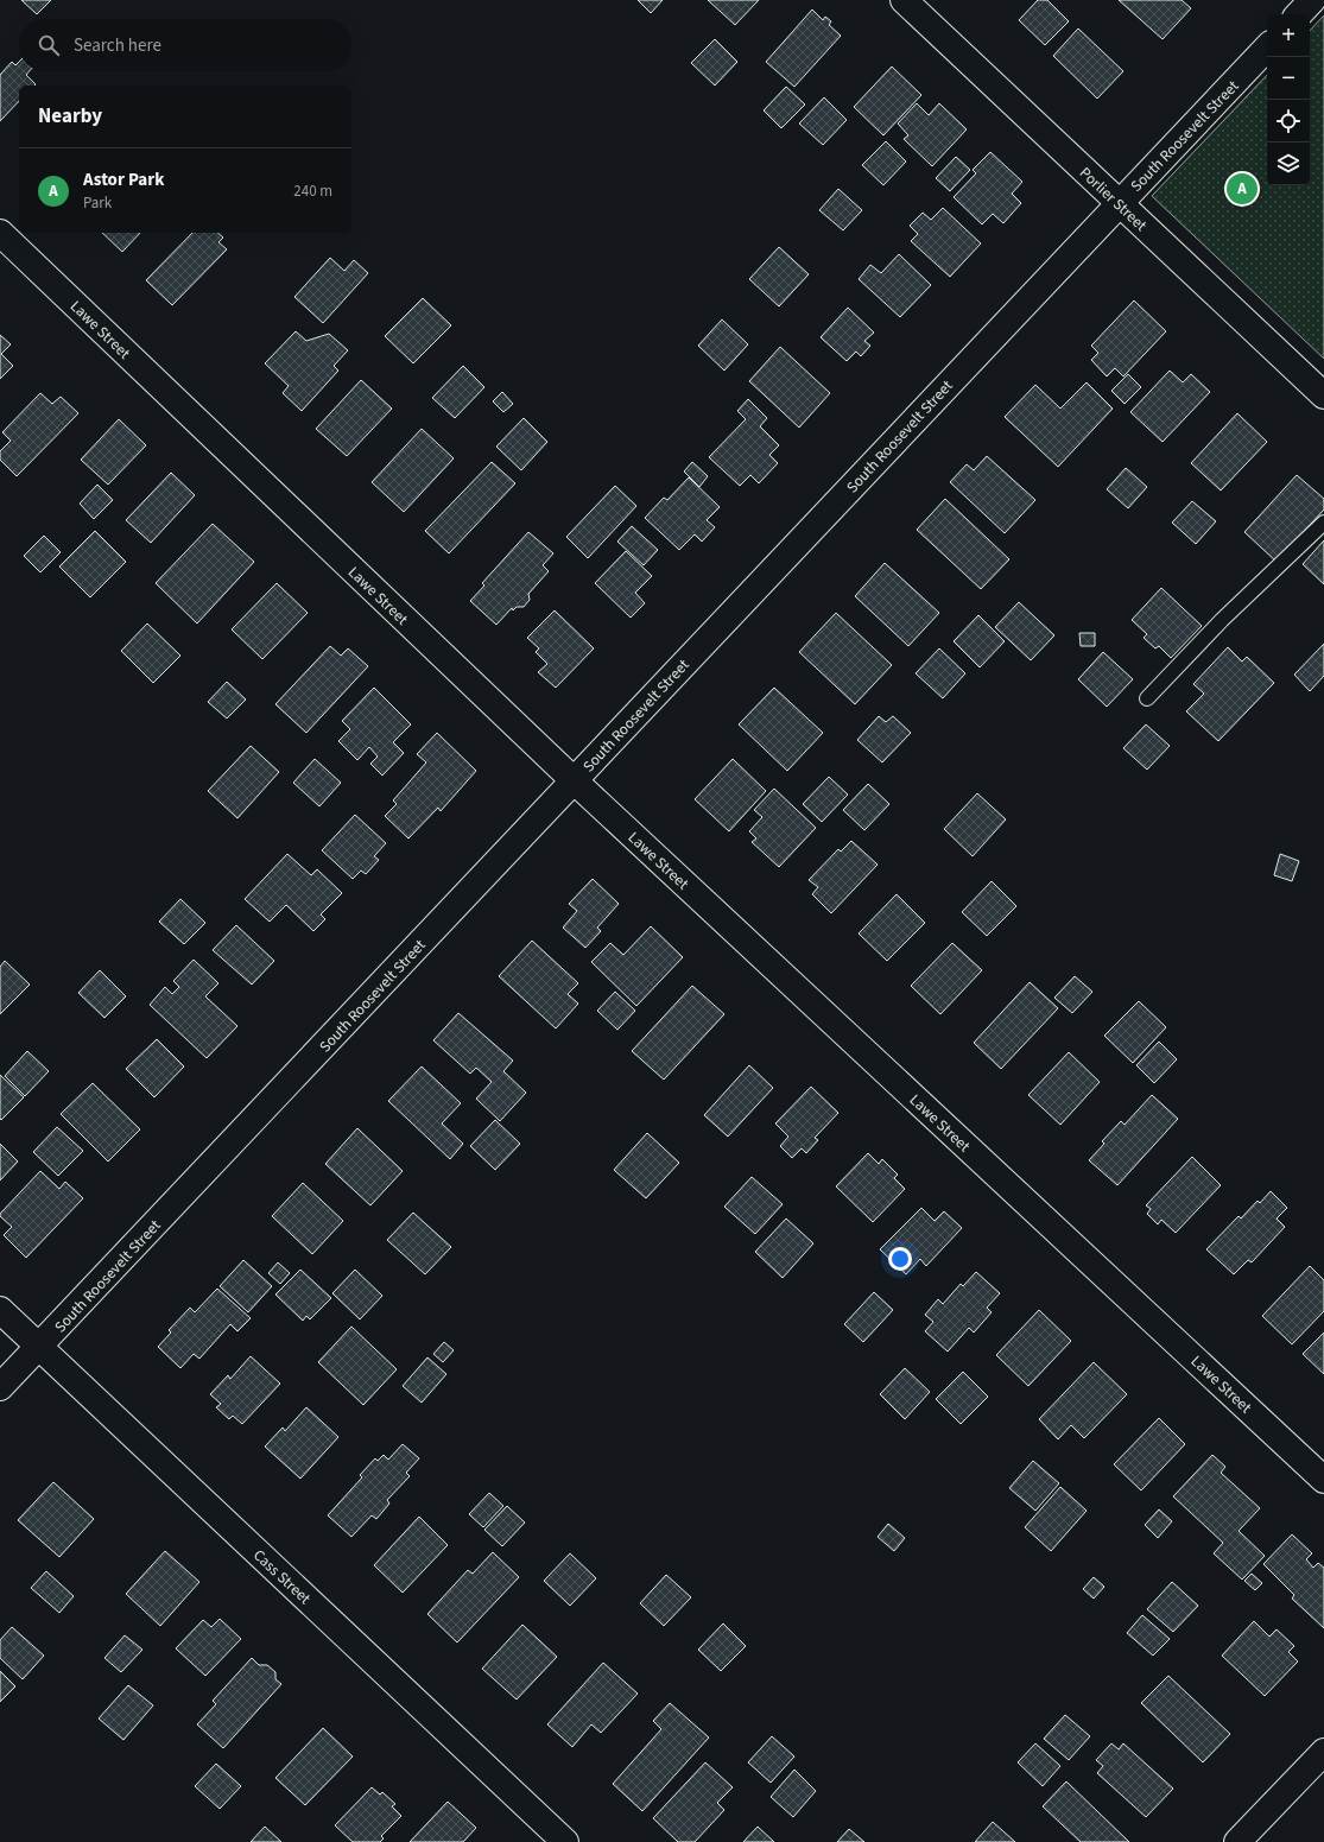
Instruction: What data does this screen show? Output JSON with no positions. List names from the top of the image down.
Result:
{
  "streets": {
    "street": [
      "South Roosevelt Street",
      "Porlier Street",
      "Lawe Street",
      "Cass Street"
    ]
  },
  "crossings": [
    ["South Roosevelt Street", "Porlier Street"],
    ["South Roosevelt Street", "Lawe Street"],
    ["South Roosevelt Street", "Cass Street"]
  ],
  "page": {
    "map_buttons": ["+", "−"],
    "search": "Search here",
    "heading": "Nearby",
    "list": [
      {
        "mark": "A",
        "name": "Astor Park",
        "note": "Park",
        "value": "240 m"
      }
    ],
    "pins": "A"
  }
}
